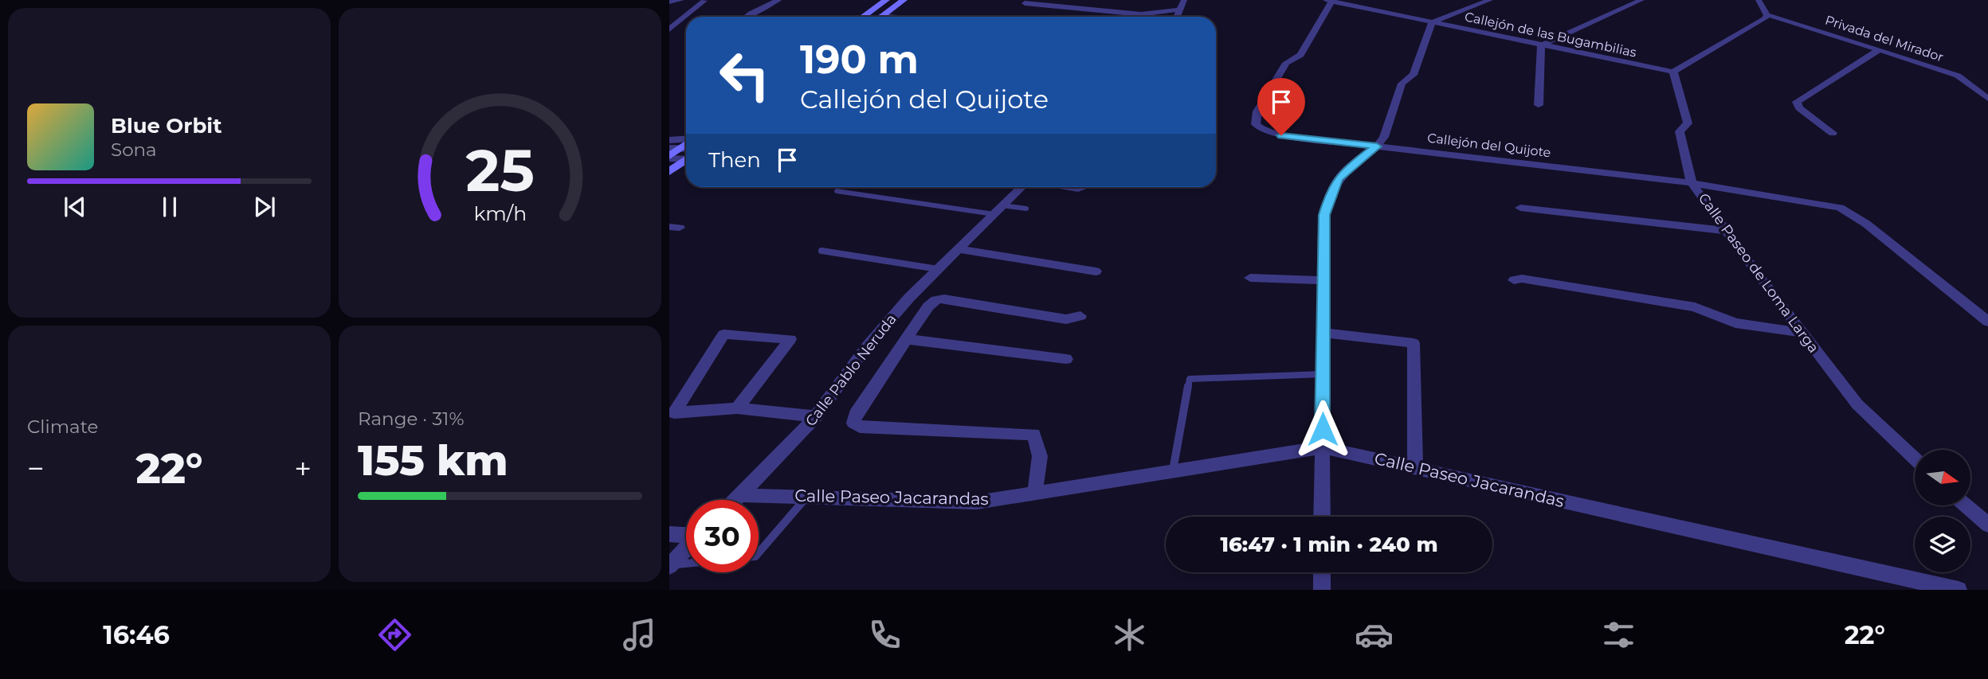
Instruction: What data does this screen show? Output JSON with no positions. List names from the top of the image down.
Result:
{
  "streets": {
    "street": [
      "Callejón de las Bugambilias",
      "Privada del Mirador",
      "Callejón del Quijote",
      "Calle Paseo de Loma Larga",
      "Calle Pablo Neruda",
      "Calle Paseo Jacarandas"
    ]
  },
  "crossings": [
    ["Callejón de las Bugambilias", "Callejón del Quijote"],
    ["Callejón de las Bugambilias", "Calle Paseo de Loma Larga"],
    ["Callejón del Quijote", "Calle Paseo de Loma Larga"],
    ["Calle Pablo Neruda", "Calle Paseo Jacarandas"]
  ],
  "north": "right",
  "page": {
    "turn": ["190 m", "Callejón del Quijote"],
    "song": ["Blue Orbit", "Sona"],
    "then": "Then",
    "tile": [
      "Climate",
      ["Range · 31%", "155 km"]
    ],
    "heat": ["−", "22°", "+"],
    "limit": "30",
    "trip": "16:47 · 1 min · 240 m",
    "tabs": ["16:46", "22°"],
    "gauge": ["25", "km/h"]
  }
}
